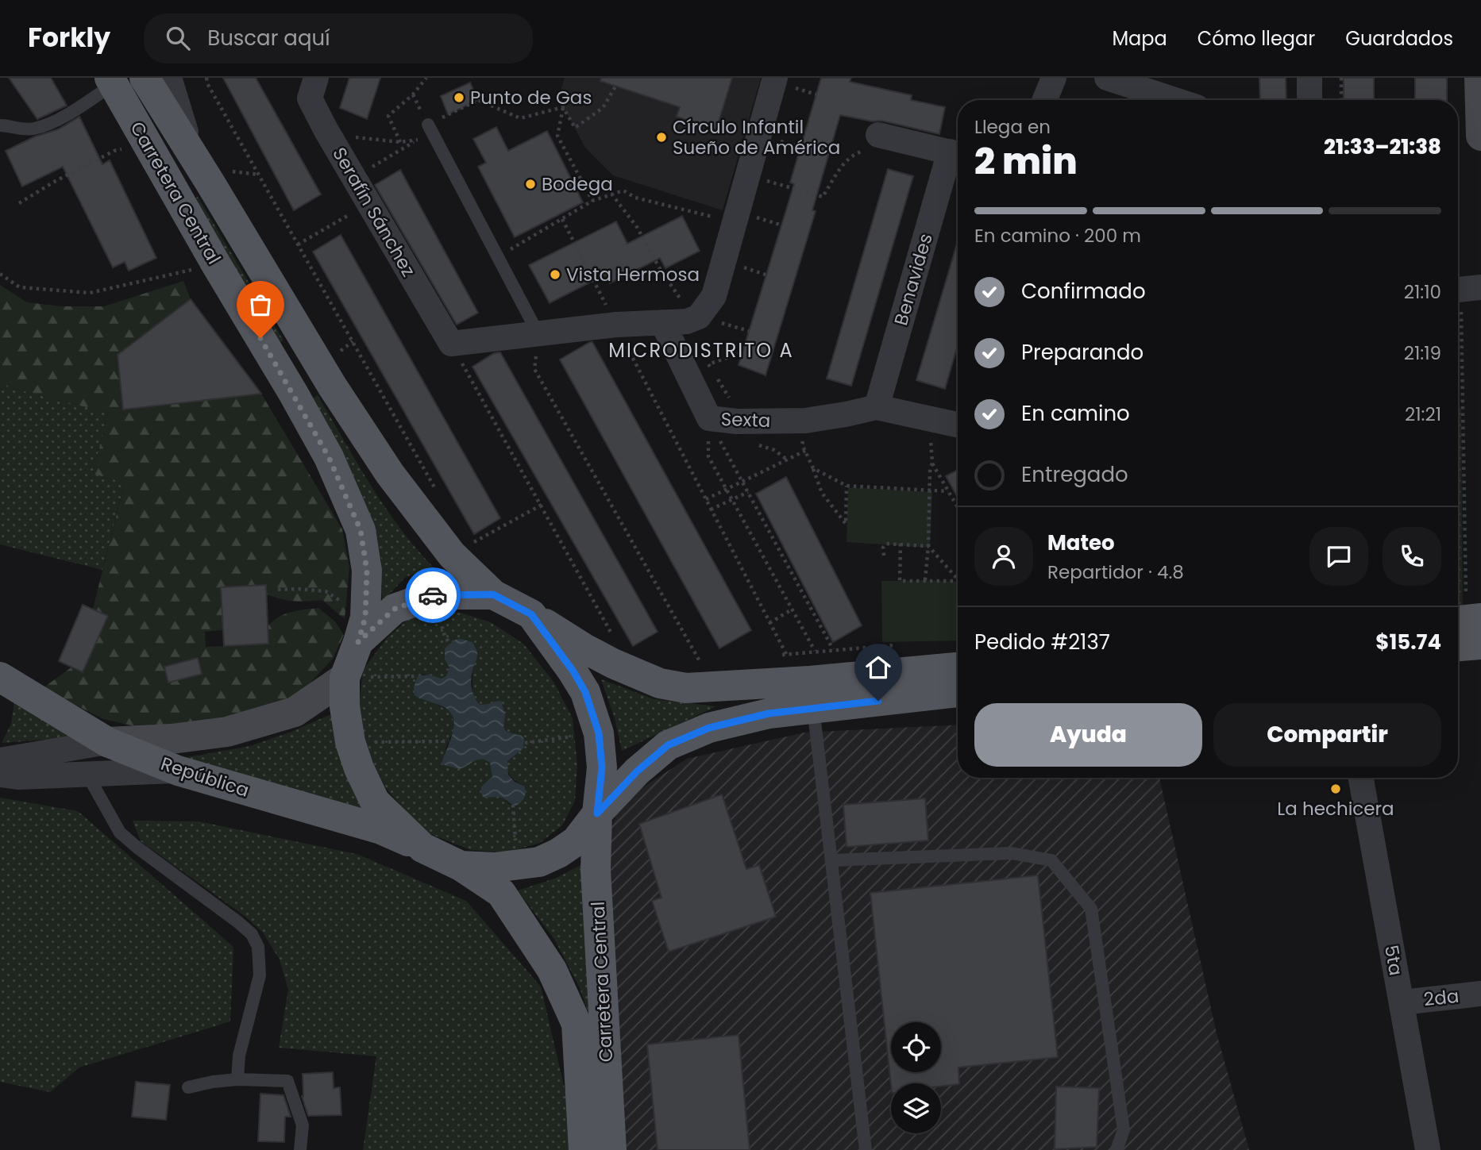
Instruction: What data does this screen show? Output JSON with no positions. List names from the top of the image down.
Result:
{
  "streets": {
    "main road": ["Carretera Central", "República"],
    "street": [
      "Serafín Sánchez",
      "Benavides",
      "Sexta",
      "5ta",
      "2da"
    ]
  },
  "crossings": [
    ["Carretera Central", "República"],
    ["Benavides", "Sexta"],
    ["5ta", "2da"]
  ],
  "districts": ["MICRODISTRITO A"],
  "places": [
    "Punto de Gas",
    "Círculo Infantil Sueño de América",
    "Bodega",
    "Vista Hermosa",
    "La hechicera"
  ],
  "page": {
    "header": "Forkly",
    "search": "Buscar aquí",
    "nav": ["Mapa", "Cómo llegar", "Guardados"],
    "heading": ["2 min", "Llega en", "21:33–21:38"],
    "panel": [
      "Mateo",
      "Repartidor · 4.8",
      "Pedido #2137",
      "$15.74"
    ],
    "bar": "En camino · 200 m",
    "list": [
      ["Confirmado", "21:10"],
      ["Preparando", "21:19"],
      ["En camino", "21:21"],
      "Entregado"
    ],
    "buttons": ["Ayuda", "Compartir"]
  }
}
